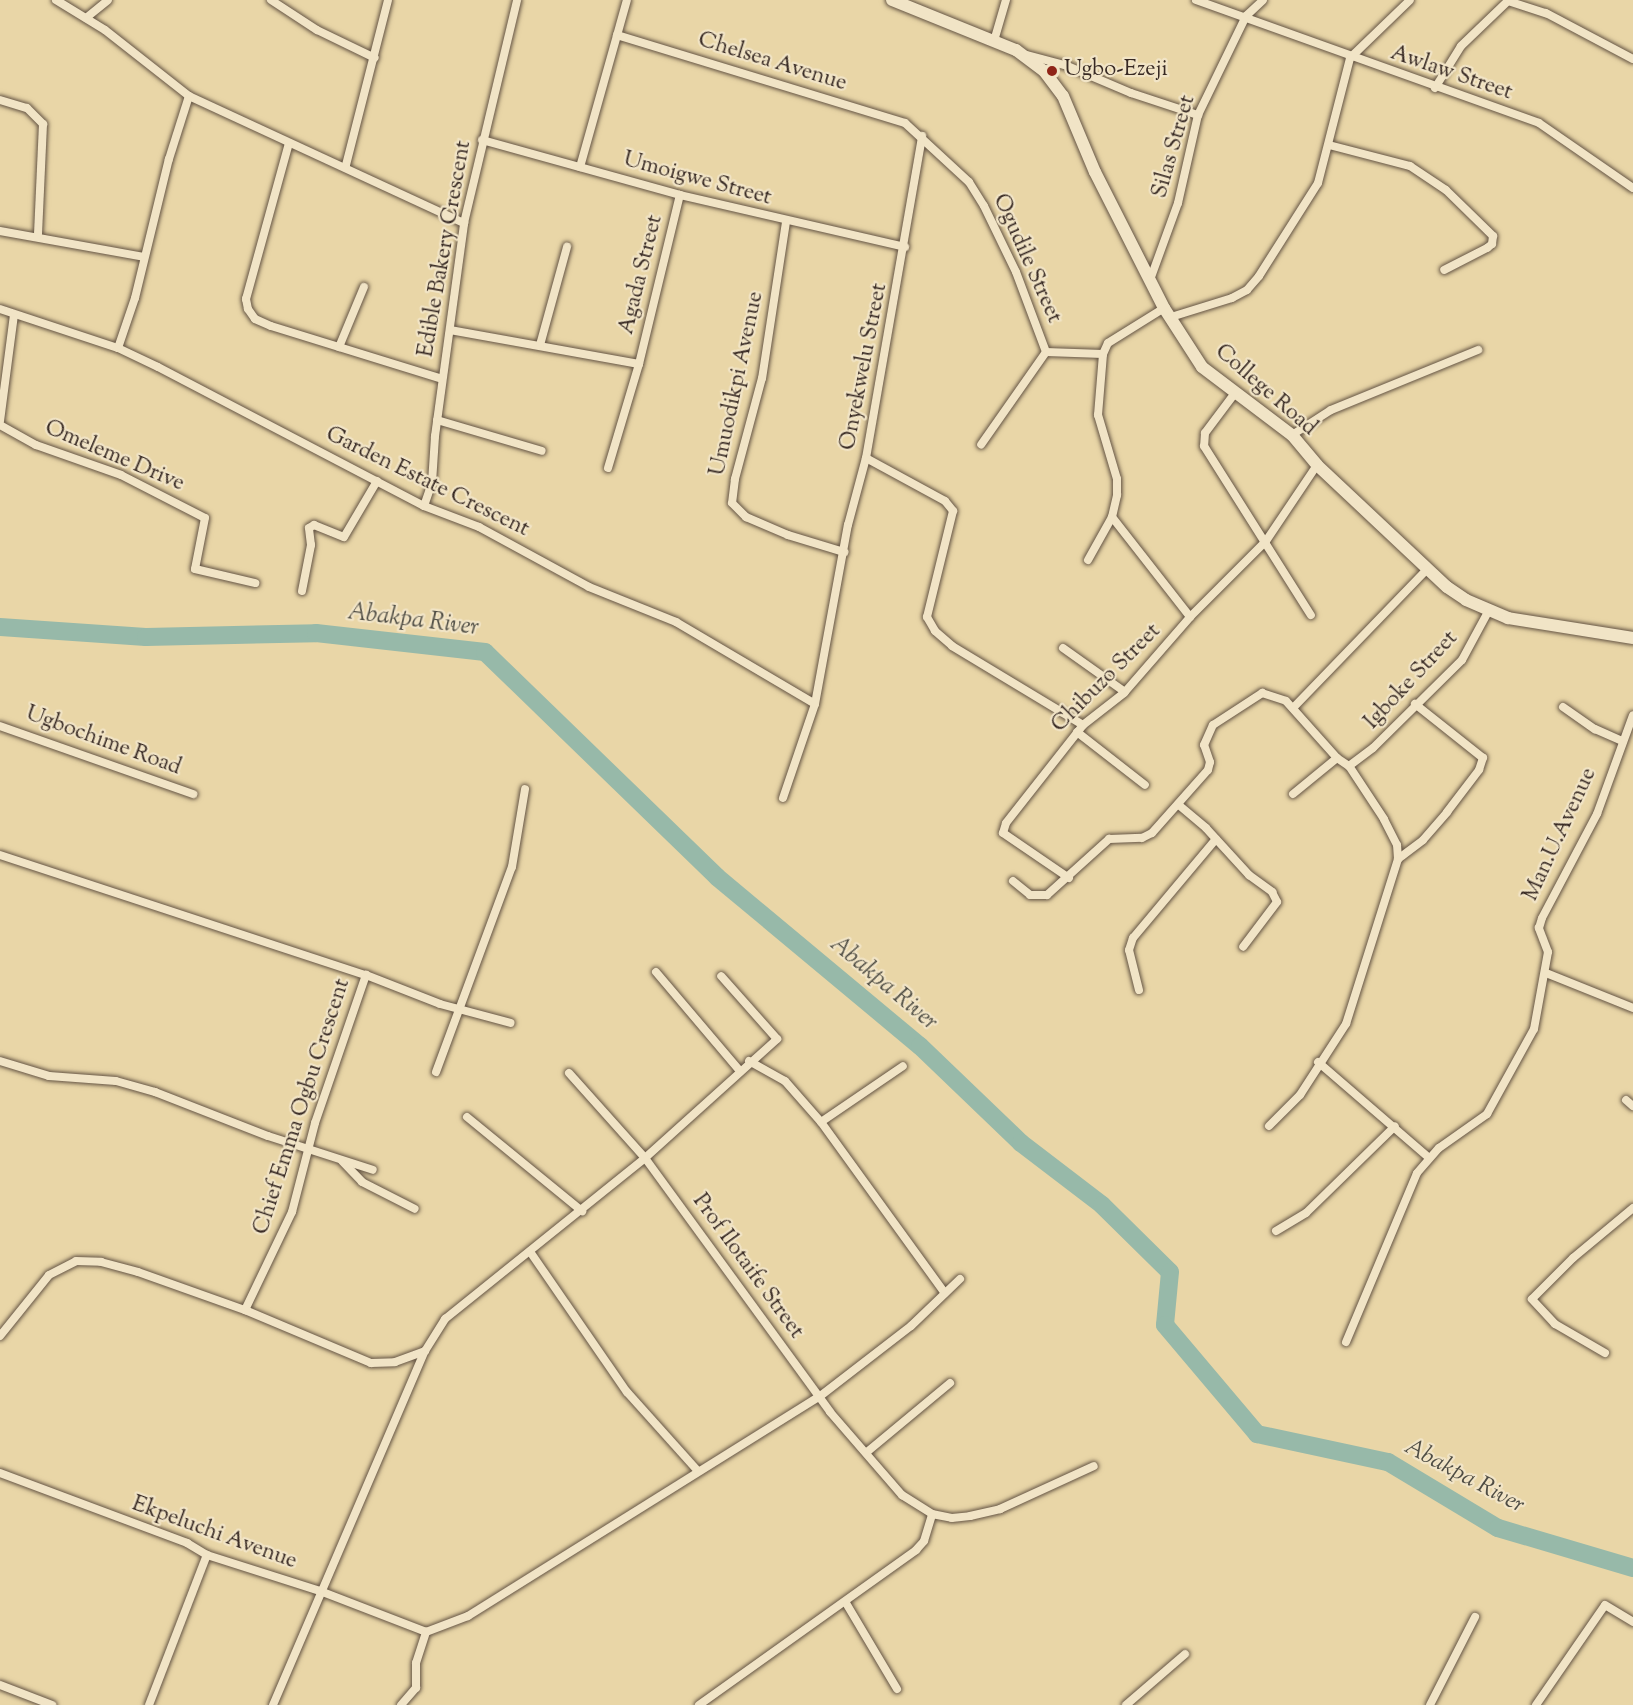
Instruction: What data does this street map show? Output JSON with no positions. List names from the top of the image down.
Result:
{
  "streets": {
    "main road": ["College Road"],
    "street": [
      "Chelsea Avenue",
      "Awlaw Street",
      "Silas Street",
      "Umoigwe Street",
      "Edible Bakery Crescent",
      "Ogudile Street",
      "Agada Street",
      "Onyekwelu Street",
      "Umuodikpi Avenue",
      "Omeleme Drive",
      "Garden Estate Crescent",
      "Chibuzo Street",
      "Igboke Street",
      "Ugbochime Road",
      "Man.U.Avenue",
      "Chief Emma Ogbu Crescent",
      "Prof Ilotaife Street",
      "Ekpeluchi Avenue"
    ]
  },
  "crossings": [
    ["Chelsea Avenue", "Ogudile Street"],
    ["Awlaw Street", "Silas Street"],
    ["Silas Street", "College Road"],
    ["Umoigwe Street", "Edible Bakery Crescent"],
    ["Umoigwe Street", "Agada Street"],
    ["Umoigwe Street", "Onyekwelu Street"],
    ["Umoigwe Street", "Umuodikpi Avenue"],
    ["Edible Bakery Crescent", "Garden Estate Crescent"],
    ["Ogudile Street", "Onyekwelu Street"],
    ["Onyekwelu Street", "Umuodikpi Avenue"],
    ["Onyekwelu Street", "Garden Estate Crescent"],
    ["College Road", "Chibuzo Street"],
    ["College Road", "Igboke Street"]
  ],
  "water": ["Abakpa River"],
  "places": ["Ugbo-Ezeji"]
}
